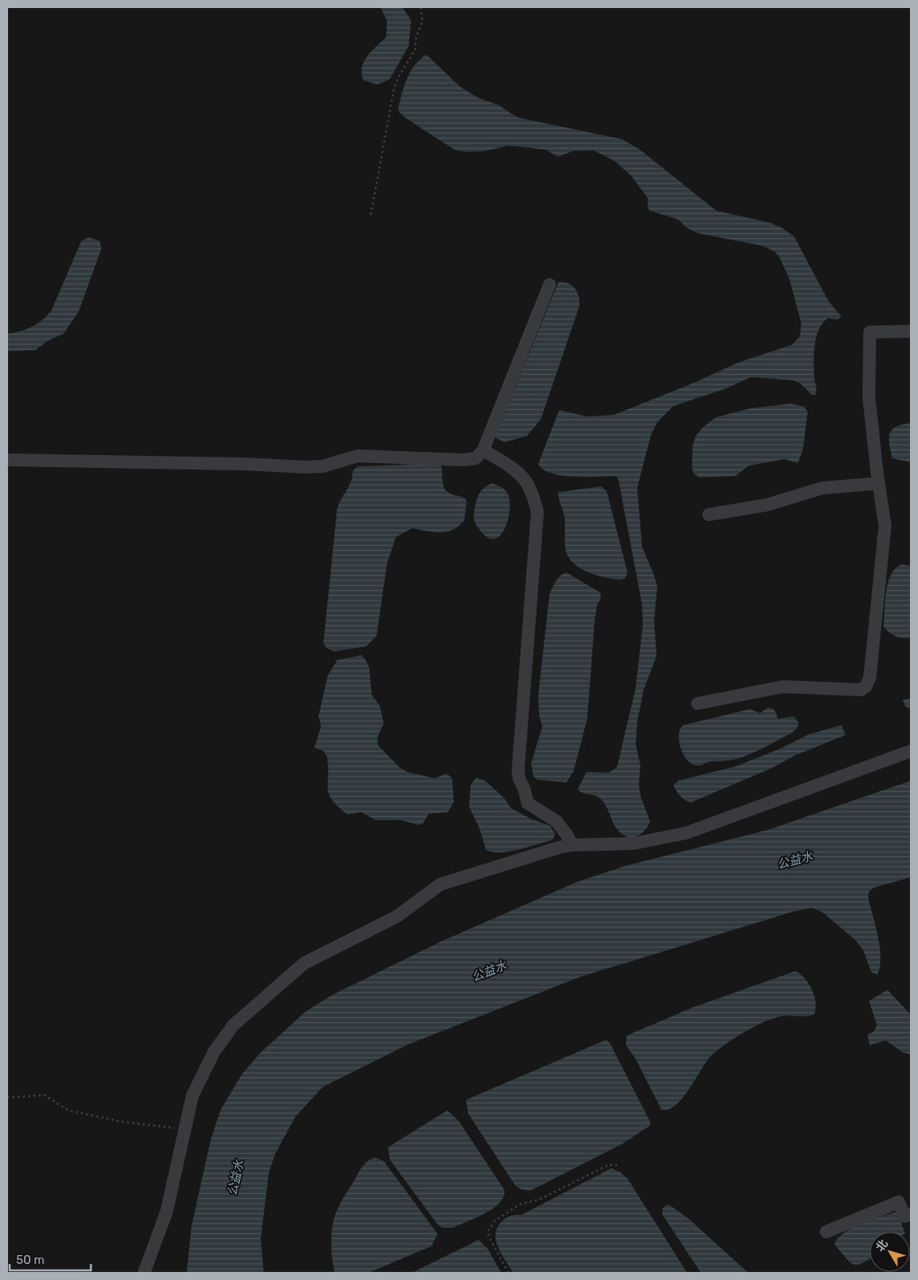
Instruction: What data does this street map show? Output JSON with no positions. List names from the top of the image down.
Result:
{
  "water": ["公益水"],
  "scale_bar": "50 m",
  "north": "top left"
}
